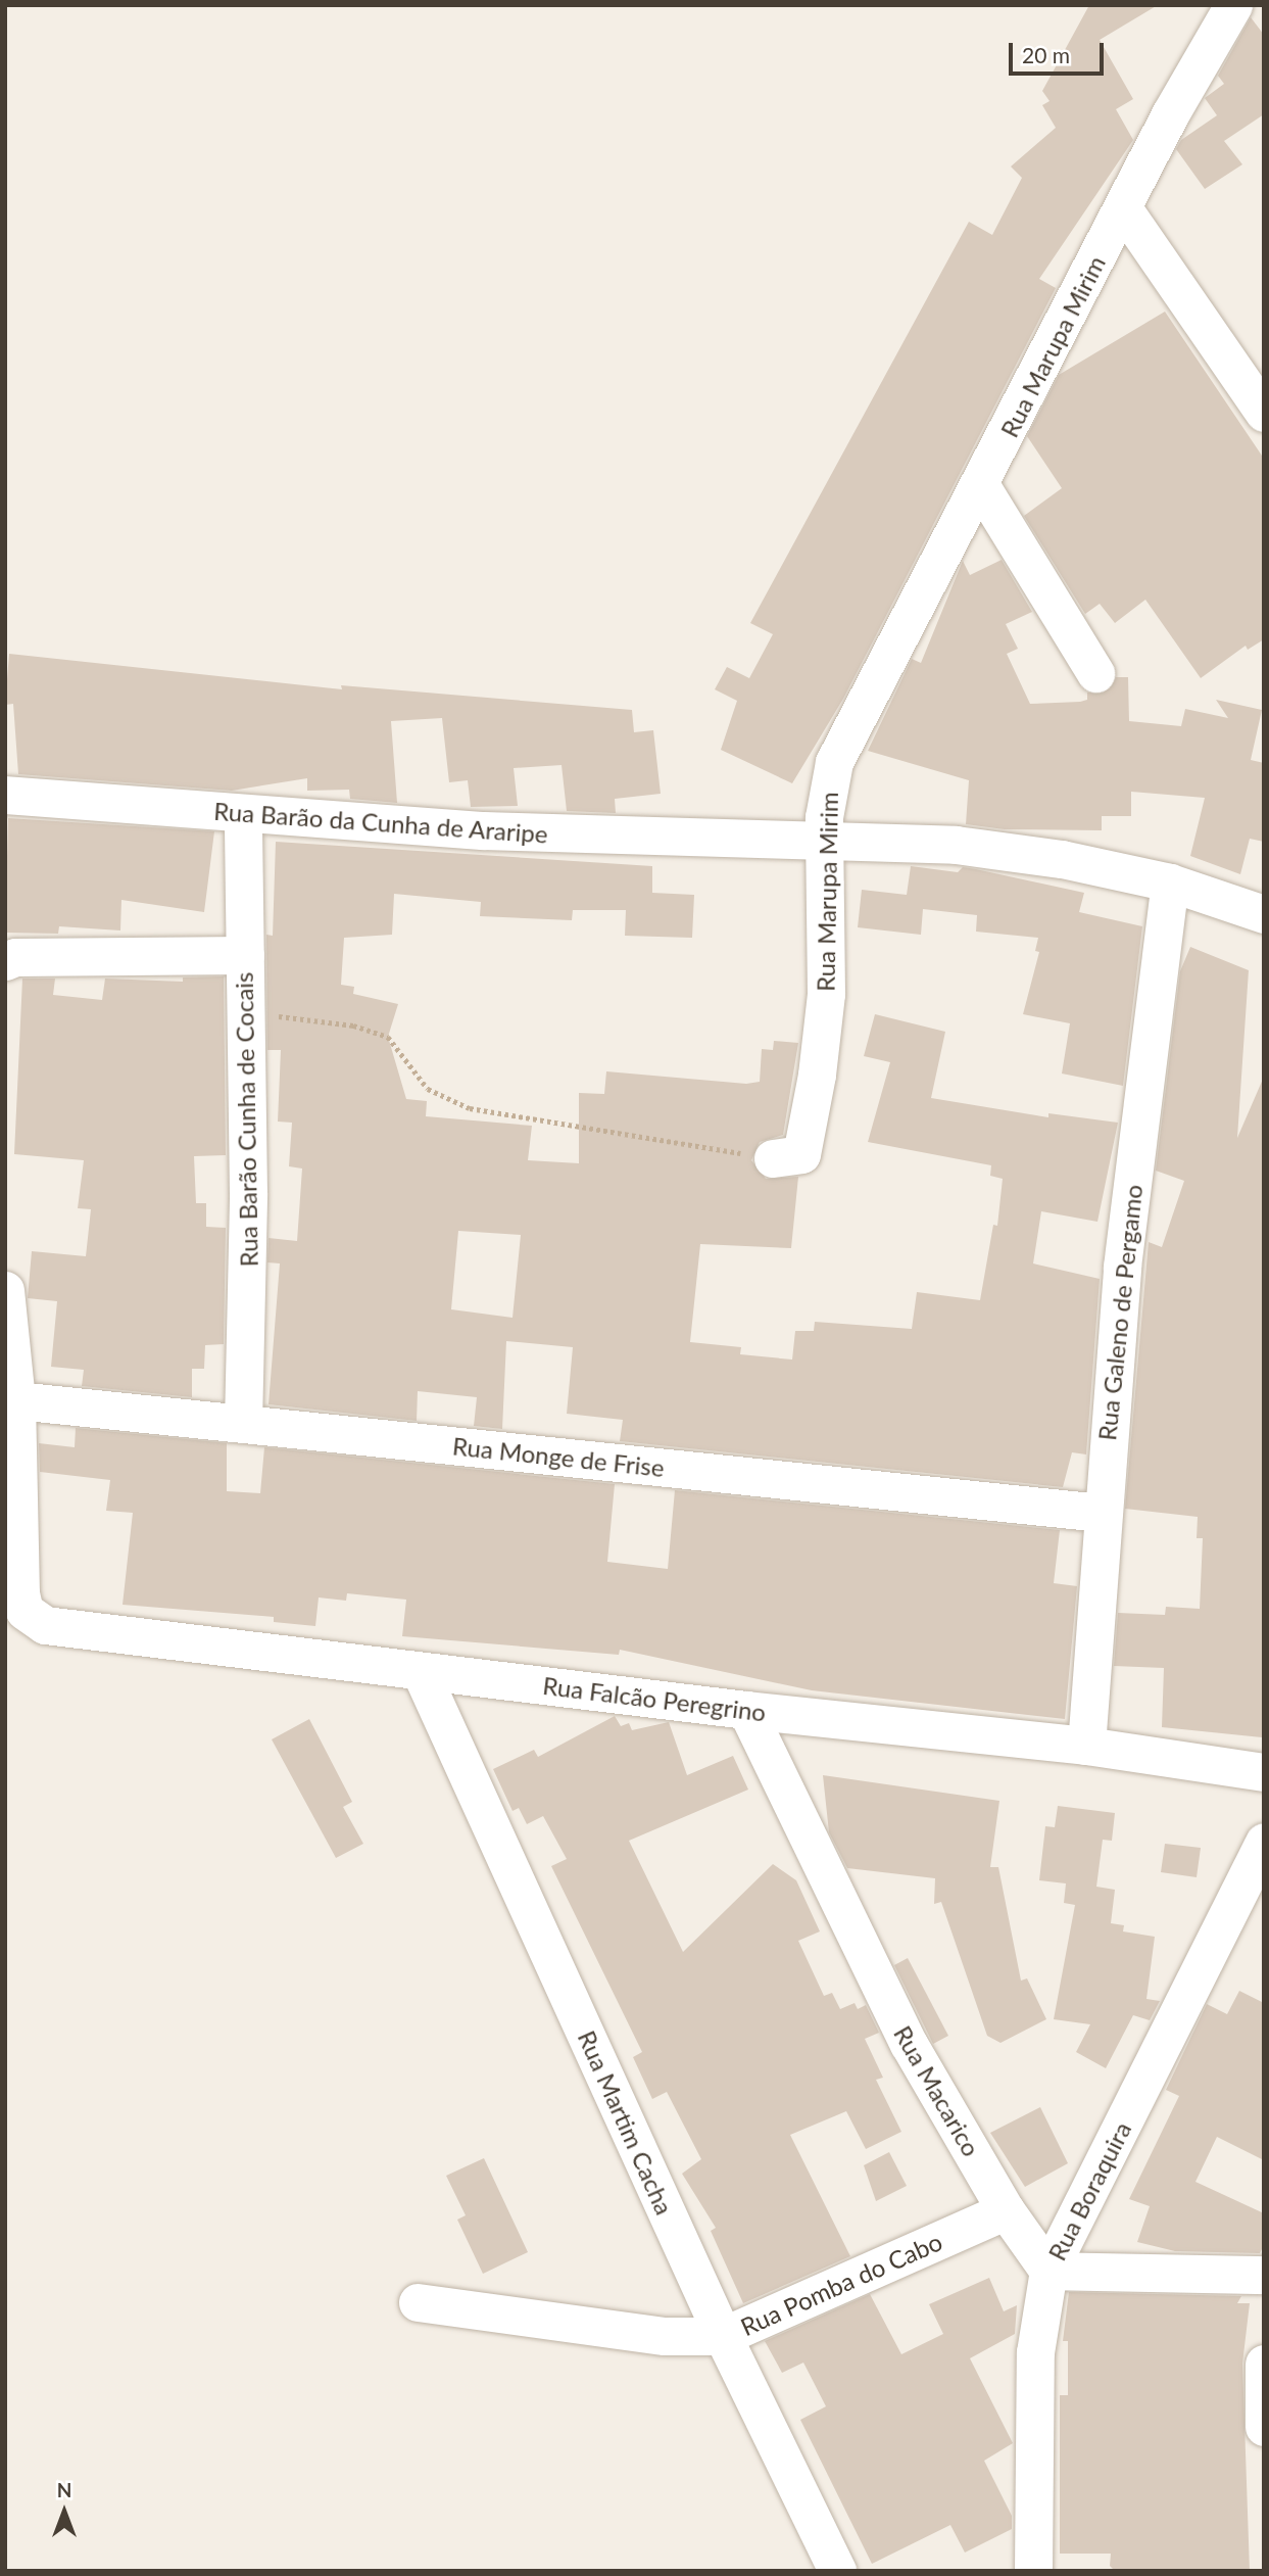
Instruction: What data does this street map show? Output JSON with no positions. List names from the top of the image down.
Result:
{
  "streets": {
    "street": [
      "Rua Marupa Mirim",
      "Rua Barão da Cunha de Araripe",
      "Rua Barão Cunha de Cocais",
      "Rua Galeno de Pergamo",
      "Rua Monge de Frise",
      "Rua Falcão Peregrino",
      "Rua Macarico",
      "Rua Martim Cacha",
      "Rua Boraquira",
      "Rua Pomba do Cabo"
    ]
  },
  "crossings": [
    ["Rua Marupa Mirim", "Rua Barão da Cunha de Araripe"],
    ["Rua Barão da Cunha de Araripe", "Rua Barão Cunha de Cocais"],
    ["Rua Barão da Cunha de Araripe", "Rua Galeno de Pergamo"],
    ["Rua Barão Cunha de Cocais", "Rua Monge de Frise"],
    ["Rua Galeno de Pergamo", "Rua Monge de Frise"],
    ["Rua Galeno de Pergamo", "Rua Falcão Peregrino"],
    ["Rua Monge de Frise", "Rua Falcão Peregrino"],
    ["Rua Falcão Peregrino", "Rua Macarico"],
    ["Rua Falcão Peregrino", "Rua Martim Cacha"],
    ["Rua Macarico", "Rua Boraquira"],
    ["Rua Macarico", "Rua Pomba do Cabo"],
    ["Rua Martim Cacha", "Rua Pomba do Cabo"]
  ],
  "scale_bar": "20 m",
  "north": "top"
}
